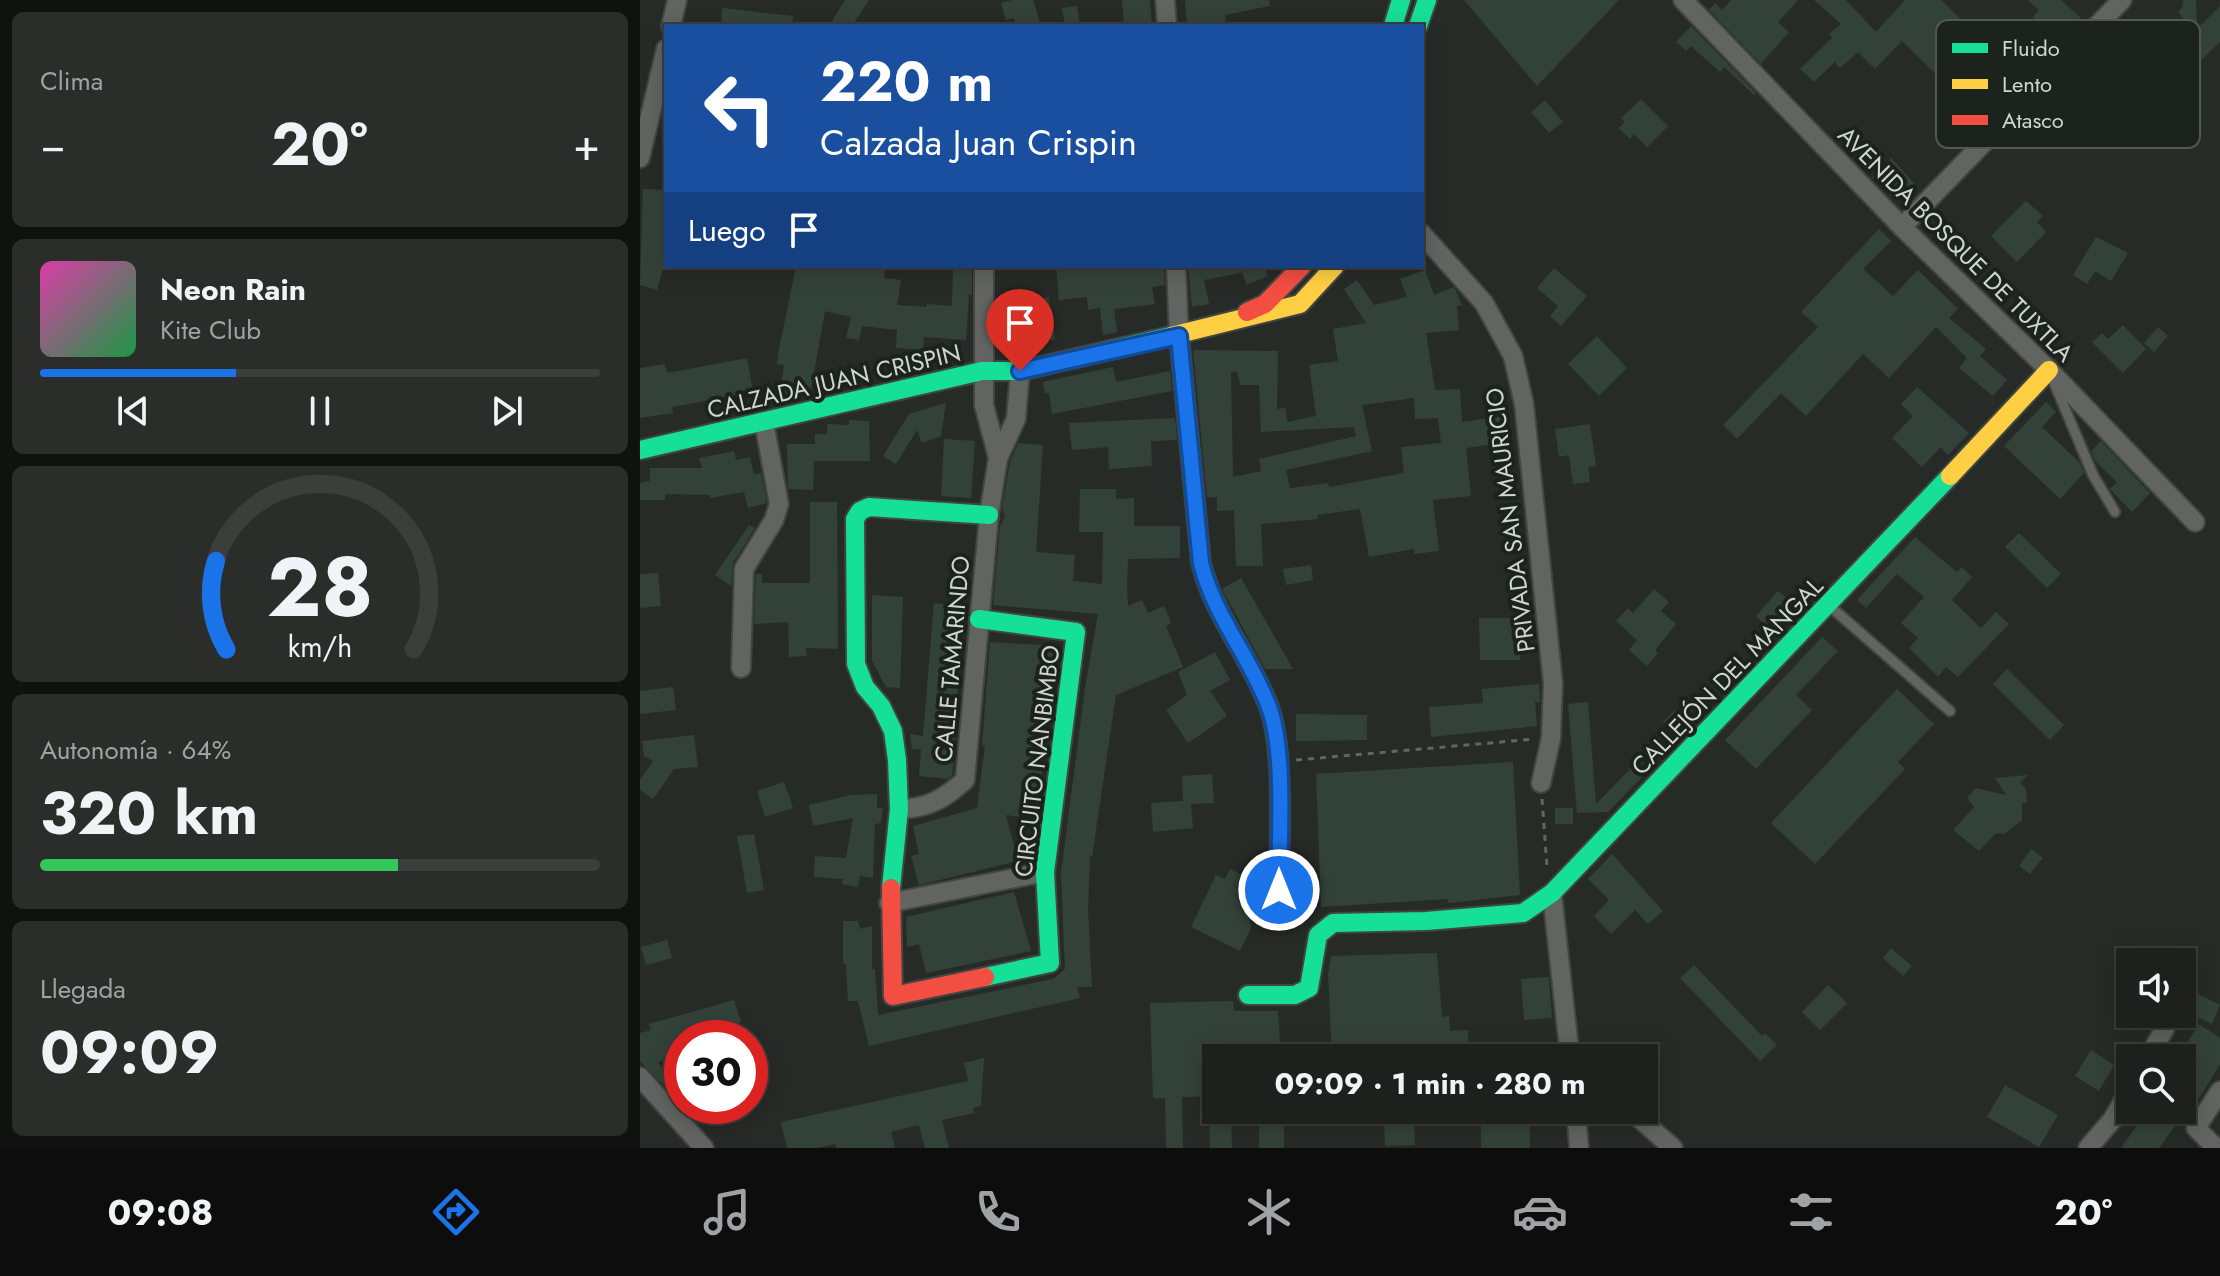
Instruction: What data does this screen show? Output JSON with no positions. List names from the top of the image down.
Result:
{
  "streets": {
    "street": [
      "AVENIDA BOSQUE DE TUXTLA",
      "CALZADA JUAN CRISPIN",
      "PRIVADA SAN MAURICIO",
      "CALLE TAMARINDO",
      "CALLEJÓN DEL MANGAL",
      "CIRCUITO NANBIMBO"
    ]
  },
  "crossings": [
    ["AVENIDA BOSQUE DE TUXTLA", "CALLEJÓN DEL MANGAL"],
    ["CALLE TAMARINDO", "CIRCUITO NANBIMBO"]
  ],
  "legend": ["Fluido", "Lento", "Atasco"],
  "page": {
    "tile": [
      "Clima",
      ["Autonomía · 64%", "320 km"],
      ["Llegada", "09:09"]
    ],
    "turn": ["220 m", "Calzada Juan Crispin"],
    "heat": ["−", "20°", "+"],
    "then": "Luego",
    "song": ["Neon Rain", "Kite Club"],
    "limit": "30",
    "trip": "09:09 · 1 min · 280 m",
    "tabs": ["09:08", "20°"],
    "gauge": ["28", "km/h"]
  }
}
